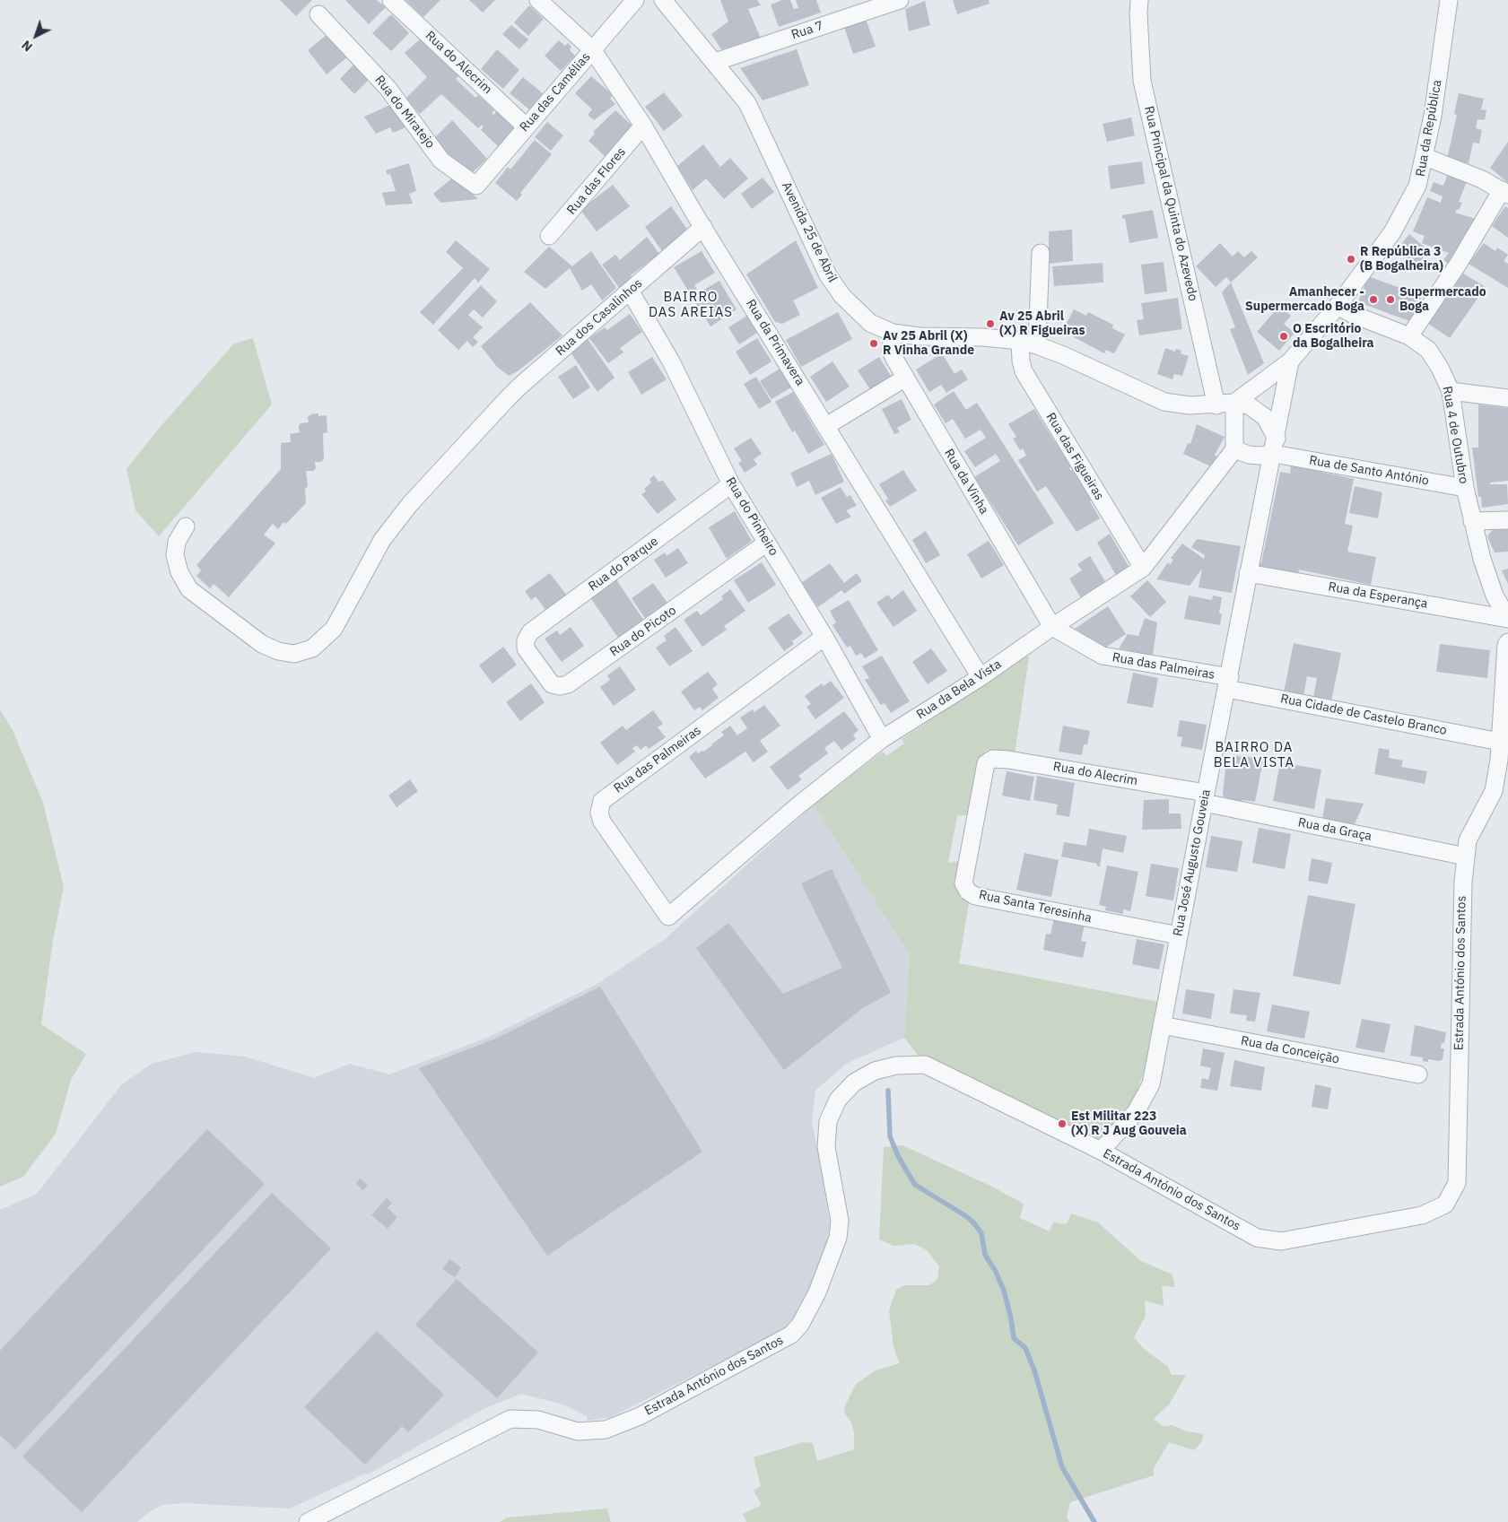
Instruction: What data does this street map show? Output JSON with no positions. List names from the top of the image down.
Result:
{
  "streets": {
    "street": [
      "Rua 7",
      "Rua do Alecrim",
      "Rua das Camélias",
      "Rua do Miratejo",
      "Rua da República",
      "Rua das Flores",
      "Rua Principal da Quinta do Azevedo",
      "Avenida 25 de Abril",
      "Rua dos Casalinhos",
      "Rua da Primavera",
      "Rua 4 de Outubro",
      "Rua das Figueiras",
      "Rua de Santo António",
      "Rua da Vinha",
      "Rua do Pinheiro",
      "Rua do Parque",
      "Rua da Esperança",
      "Rua do Picoto",
      "Rua das Palmeiras",
      "Rua da Bela Vista",
      "Rua Cidade de Castelo Branco",
      "Rua da Graça",
      "Rua José Augusto Gouveia",
      "Rua Santa Teresinha",
      "Estrada António dos Santos",
      "Rua da Conceição"
    ]
  },
  "crossings": [
    ["Rua 7", "Avenida 25 de Abril"],
    ["Rua do Alecrim", "Rua das Camélias"],
    ["Rua do Alecrim", "Rua da Graça"],
    ["Rua do Alecrim", "Rua José Augusto Gouveia"],
    ["Rua do Alecrim", "Rua Santa Teresinha"],
    ["Rua das Camélias", "Rua do Miratejo"],
    ["Rua das Camélias", "Rua da Primavera"],
    ["Rua da República", "Avenida 25 de Abril"],
    ["Rua da República", "Rua 4 de Outubro"],
    ["Rua da República", "Rua José Augusto Gouveia"],
    ["Rua das Flores", "Rua da Primavera"],
    ["Rua Principal da Quinta do Azevedo", "Avenida 25 de Abril"],
    ["Avenida 25 de Abril", "Rua das Figueiras"],
    ["Avenida 25 de Abril", "Rua da Vinha"],
    ["Rua dos Casalinhos", "Rua da Primavera"],
    ["Rua dos Casalinhos", "Rua do Pinheiro"],
    ["Rua da Primavera", "Rua da Bela Vista"],
    ["Rua 4 de Outubro", "Rua de Santo António"],
    ["Rua 4 de Outubro", "Rua da Esperança"],
    ["Rua das Figueiras", "Rua da Bela Vista"],
    ["Rua de Santo António", "Rua da Bela Vista"],
    ["Rua de Santo António", "Rua José Augusto Gouveia"],
    ["Rua da Vinha", "Rua das Palmeiras"],
    ["Rua da Vinha", "Rua da Bela Vista"],
    ["Rua do Pinheiro", "Rua do Parque"],
    ["Rua do Pinheiro", "Rua do Picoto"],
    ["Rua do Pinheiro", "Rua das Palmeiras"],
    ["Rua do Pinheiro", "Rua da Bela Vista"],
    ["Rua do Parque", "Rua do Picoto"],
    ["Rua da Esperança", "Rua José Augusto Gouveia"],
    ["Rua das Palmeiras", "Rua da Bela Vista"],
    ["Rua das Palmeiras", "Rua Cidade de Castelo Branco"],
    ["Rua das Palmeiras", "Rua José Augusto Gouveia"],
    ["Rua Cidade de Castelo Branco", "Rua José Augusto Gouveia"],
    ["Rua Cidade de Castelo Branco", "Estrada António dos Santos"],
    ["Rua da Graça", "Rua José Augusto Gouveia"],
    ["Rua da Graça", "Estrada António dos Santos"],
    ["Rua José Augusto Gouveia", "Rua Santa Teresinha"],
    ["Rua José Augusto Gouveia", "Estrada António dos Santos"],
    ["Rua José Augusto Gouveia", "Rua da Conceição"]
  ],
  "districts": ["BAIRRO DAS AREIAS", "BAIRRO DA BELA VISTA"],
  "places": [
    "R República 3 (B Bogalheira)",
    "Amanhecer - Supermercado Boga",
    "Supermercado Boga",
    "Av 25 Abril (X) R Figueiras",
    "O Escritório da Bogalheira",
    "Av 25 Abril (X) R Vinha Grande",
    "Est Militar 223 (X) R J Aug Gouveia"
  ],
  "north": "bottom left"
}
